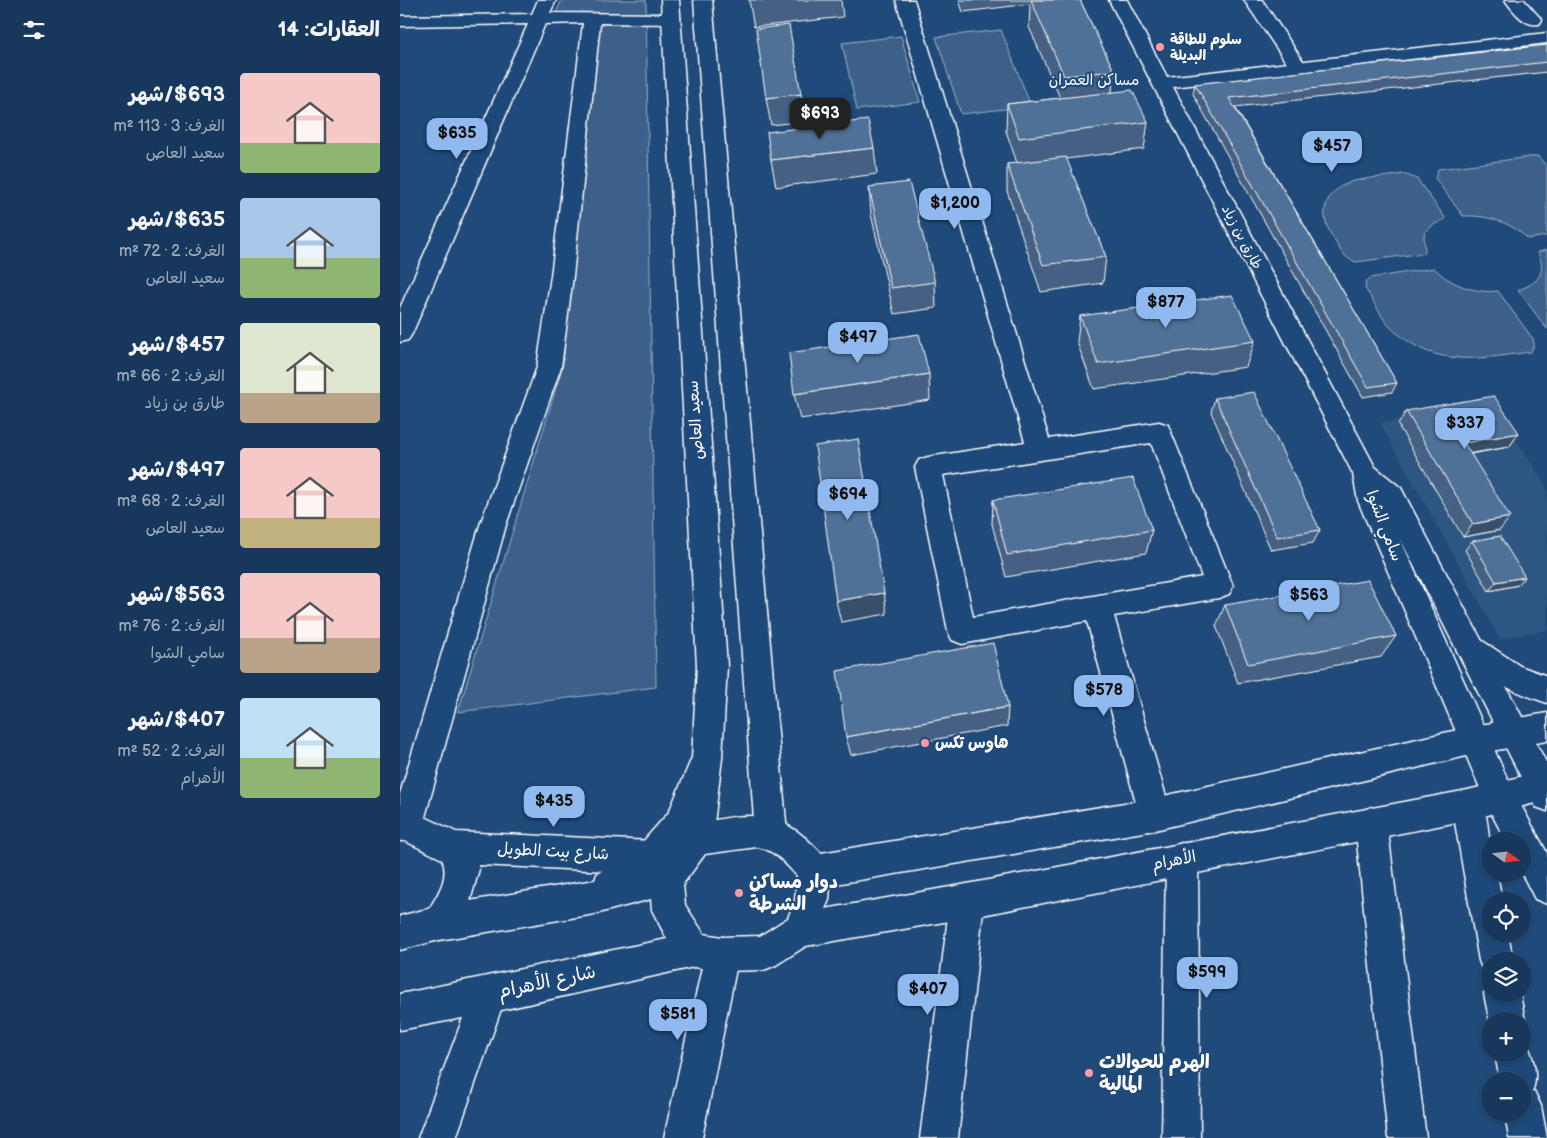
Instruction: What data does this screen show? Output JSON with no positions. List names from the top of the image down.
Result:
{
  "streets": {
    "street": [
      "طارق بن زياد",
      "سعيد العاص",
      "سامي الشوا",
      "شارع بيت الطويل",
      "الأهرام",
      "شارع الأهرام"
    ]
  },
  "crossings": [
    ["طارق بن زياد", "سامي الشوا"],
    ["سعيد العاص", "شارع بيت الطويل"],
    ["سعيد العاص", "الأهرام"],
    ["سعيد العاص", "شارع الأهرام"],
    ["سامي الشوا", "الأهرام"],
    ["شارع بيت الطويل", "الأهرام"],
    ["شارع بيت الطويل", "شارع الأهرام"],
    ["الأهرام", "شارع الأهرام"]
  ],
  "districts": ["مساكن العمران"],
  "places": [
    "سلوم للطاقة البديلة",
    "هاوس تكس",
    "دوار مساكن الشرطة",
    "الهرم للحوالات المالية"
  ],
  "north": "right",
  "page": {
    "heading": "العقارات: 14",
    "list": [
      {
        "name": "$693/شهر",
        "note": "الغرف: 3 · 113 m² · سعيد العاص"
      },
      {
        "name": "$635/شهر",
        "note": "الغرف: 2 · 72 m² · سعيد العاص"
      },
      {
        "name": "$457/شهر",
        "note": "الغرف: 2 · 66 m² · طارق بن زياد"
      },
      {
        "name": "$497/شهر",
        "note": "الغرف: 2 · 68 m² · سعيد العاص"
      },
      {
        "name": "$563/شهر",
        "note": "الغرف: 2 · 76 m² · سامي الشوا"
      },
      {
        "name": "$407/شهر",
        "note": "الغرف: 2 · 52 m² · الأهرام"
      }
    ],
    "price": [
      "$693",
      "$635",
      "$457",
      "$1,200",
      "$877",
      "$497",
      "$337",
      "$694",
      "$563",
      "$578",
      "$435",
      "$599",
      "$407",
      "$581"
    ],
    "map_buttons": ["+", "−"]
  }
}
